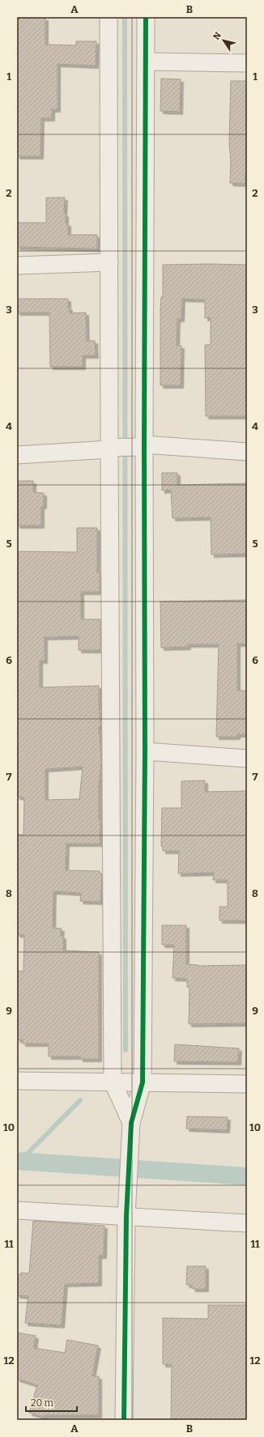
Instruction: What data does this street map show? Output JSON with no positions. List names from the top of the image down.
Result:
{
  "scale_bar": "20 m",
  "north": "top left",
  "grid": {
    "columns": ["A", "B"],
    "rows": [
      "1",
      "2",
      "3",
      "4",
      "5",
      "6",
      "7",
      "8",
      "9",
      "10",
      "11",
      "12"
    ]
  }
}
